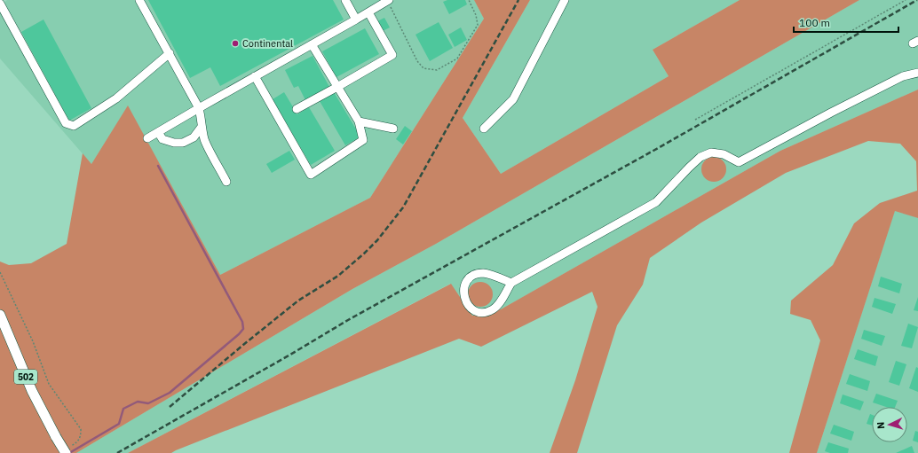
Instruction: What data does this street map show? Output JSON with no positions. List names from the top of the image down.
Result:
{
  "streets": {
    "main road": ["502"]
  },
  "places": ["Continental"],
  "scale_bar": "100 m",
  "north": "left"
}
